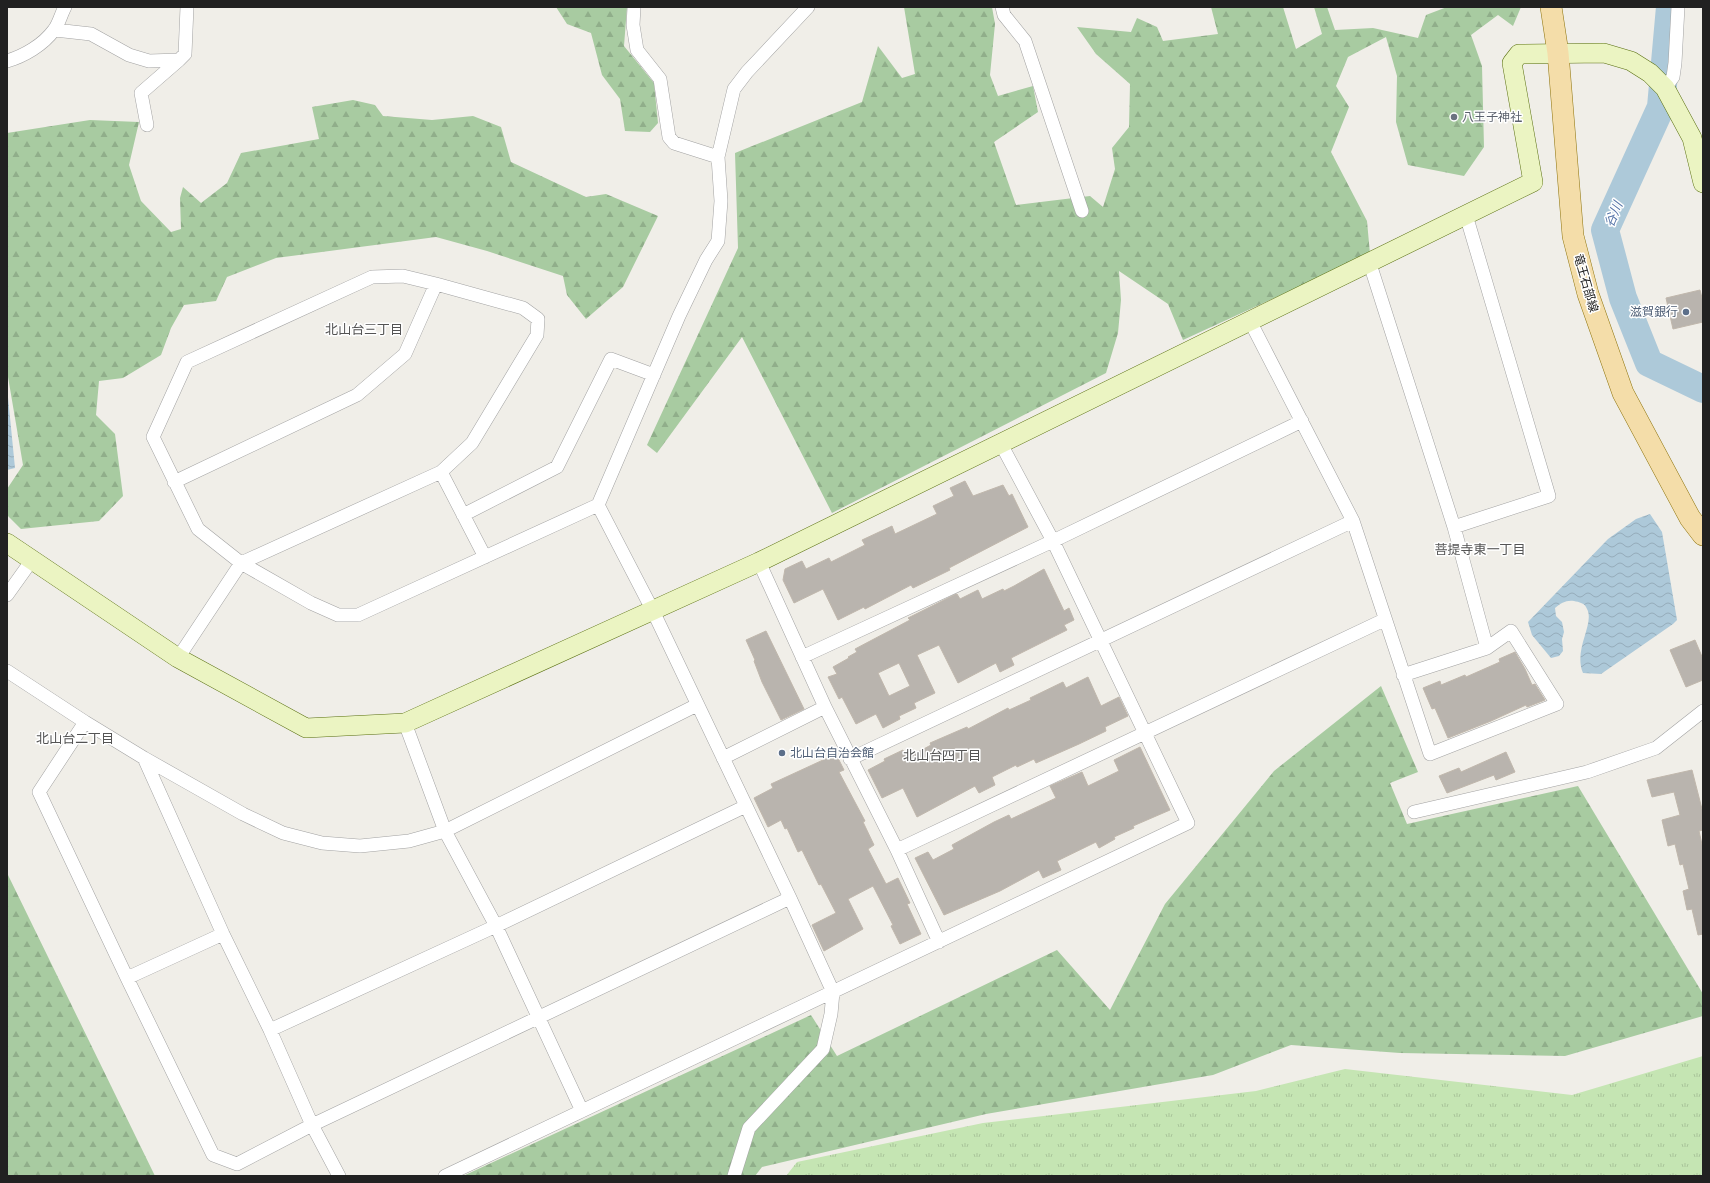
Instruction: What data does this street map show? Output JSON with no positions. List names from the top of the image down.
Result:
{
  "streets": {
    "main road": ["竜王石部線"]
  },
  "districts": [
    "北山台三丁目",
    "菩提寺東一丁目",
    "北山台二丁目",
    "北山台四丁目"
  ],
  "water": ["谷川"],
  "places": ["八王子神社", "滋賀銀行", "北山台自治会館"]
}
